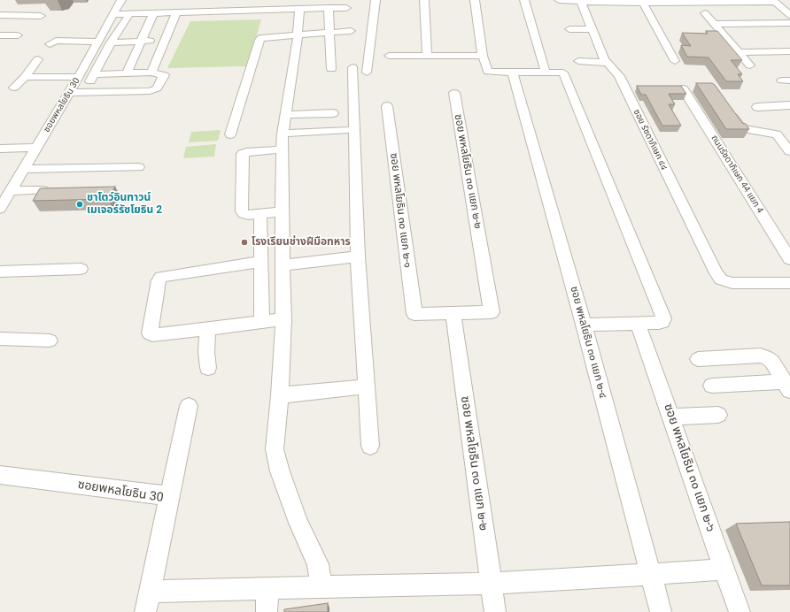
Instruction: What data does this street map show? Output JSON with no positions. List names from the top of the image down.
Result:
{
  "streets": {
    "street": [
      "ซอยพหลโยธิน 30",
      "ซอย รัชดาภิเษก ๔๔",
      "ซอย พหลโยธิน ๓๐ แยก ๒-๒",
      "ถนนรัชดาภิเษก 44 แยก 4",
      "ซอย พหลโยธิน ๓๐ แยก ๒-๑",
      "ซอย พหลโยธิน ๓๐ แยก ๒-๔",
      "ซอย พหลโยธิน ๓๐ แยก ๒-๖"
    ]
  },
  "crossings": [
    ["ซอย พหลโยธิน ๓๐ แยก ๒-๒", "ซอย พหลโยธิน ๓๐ แยก ๒-๑"]
  ],
  "places": ["ชาโตว์อินทาวน์ เมเจอร์รัชโยธิน 2", "โรงเรียนช่างฝีมือทหาร"]
}
